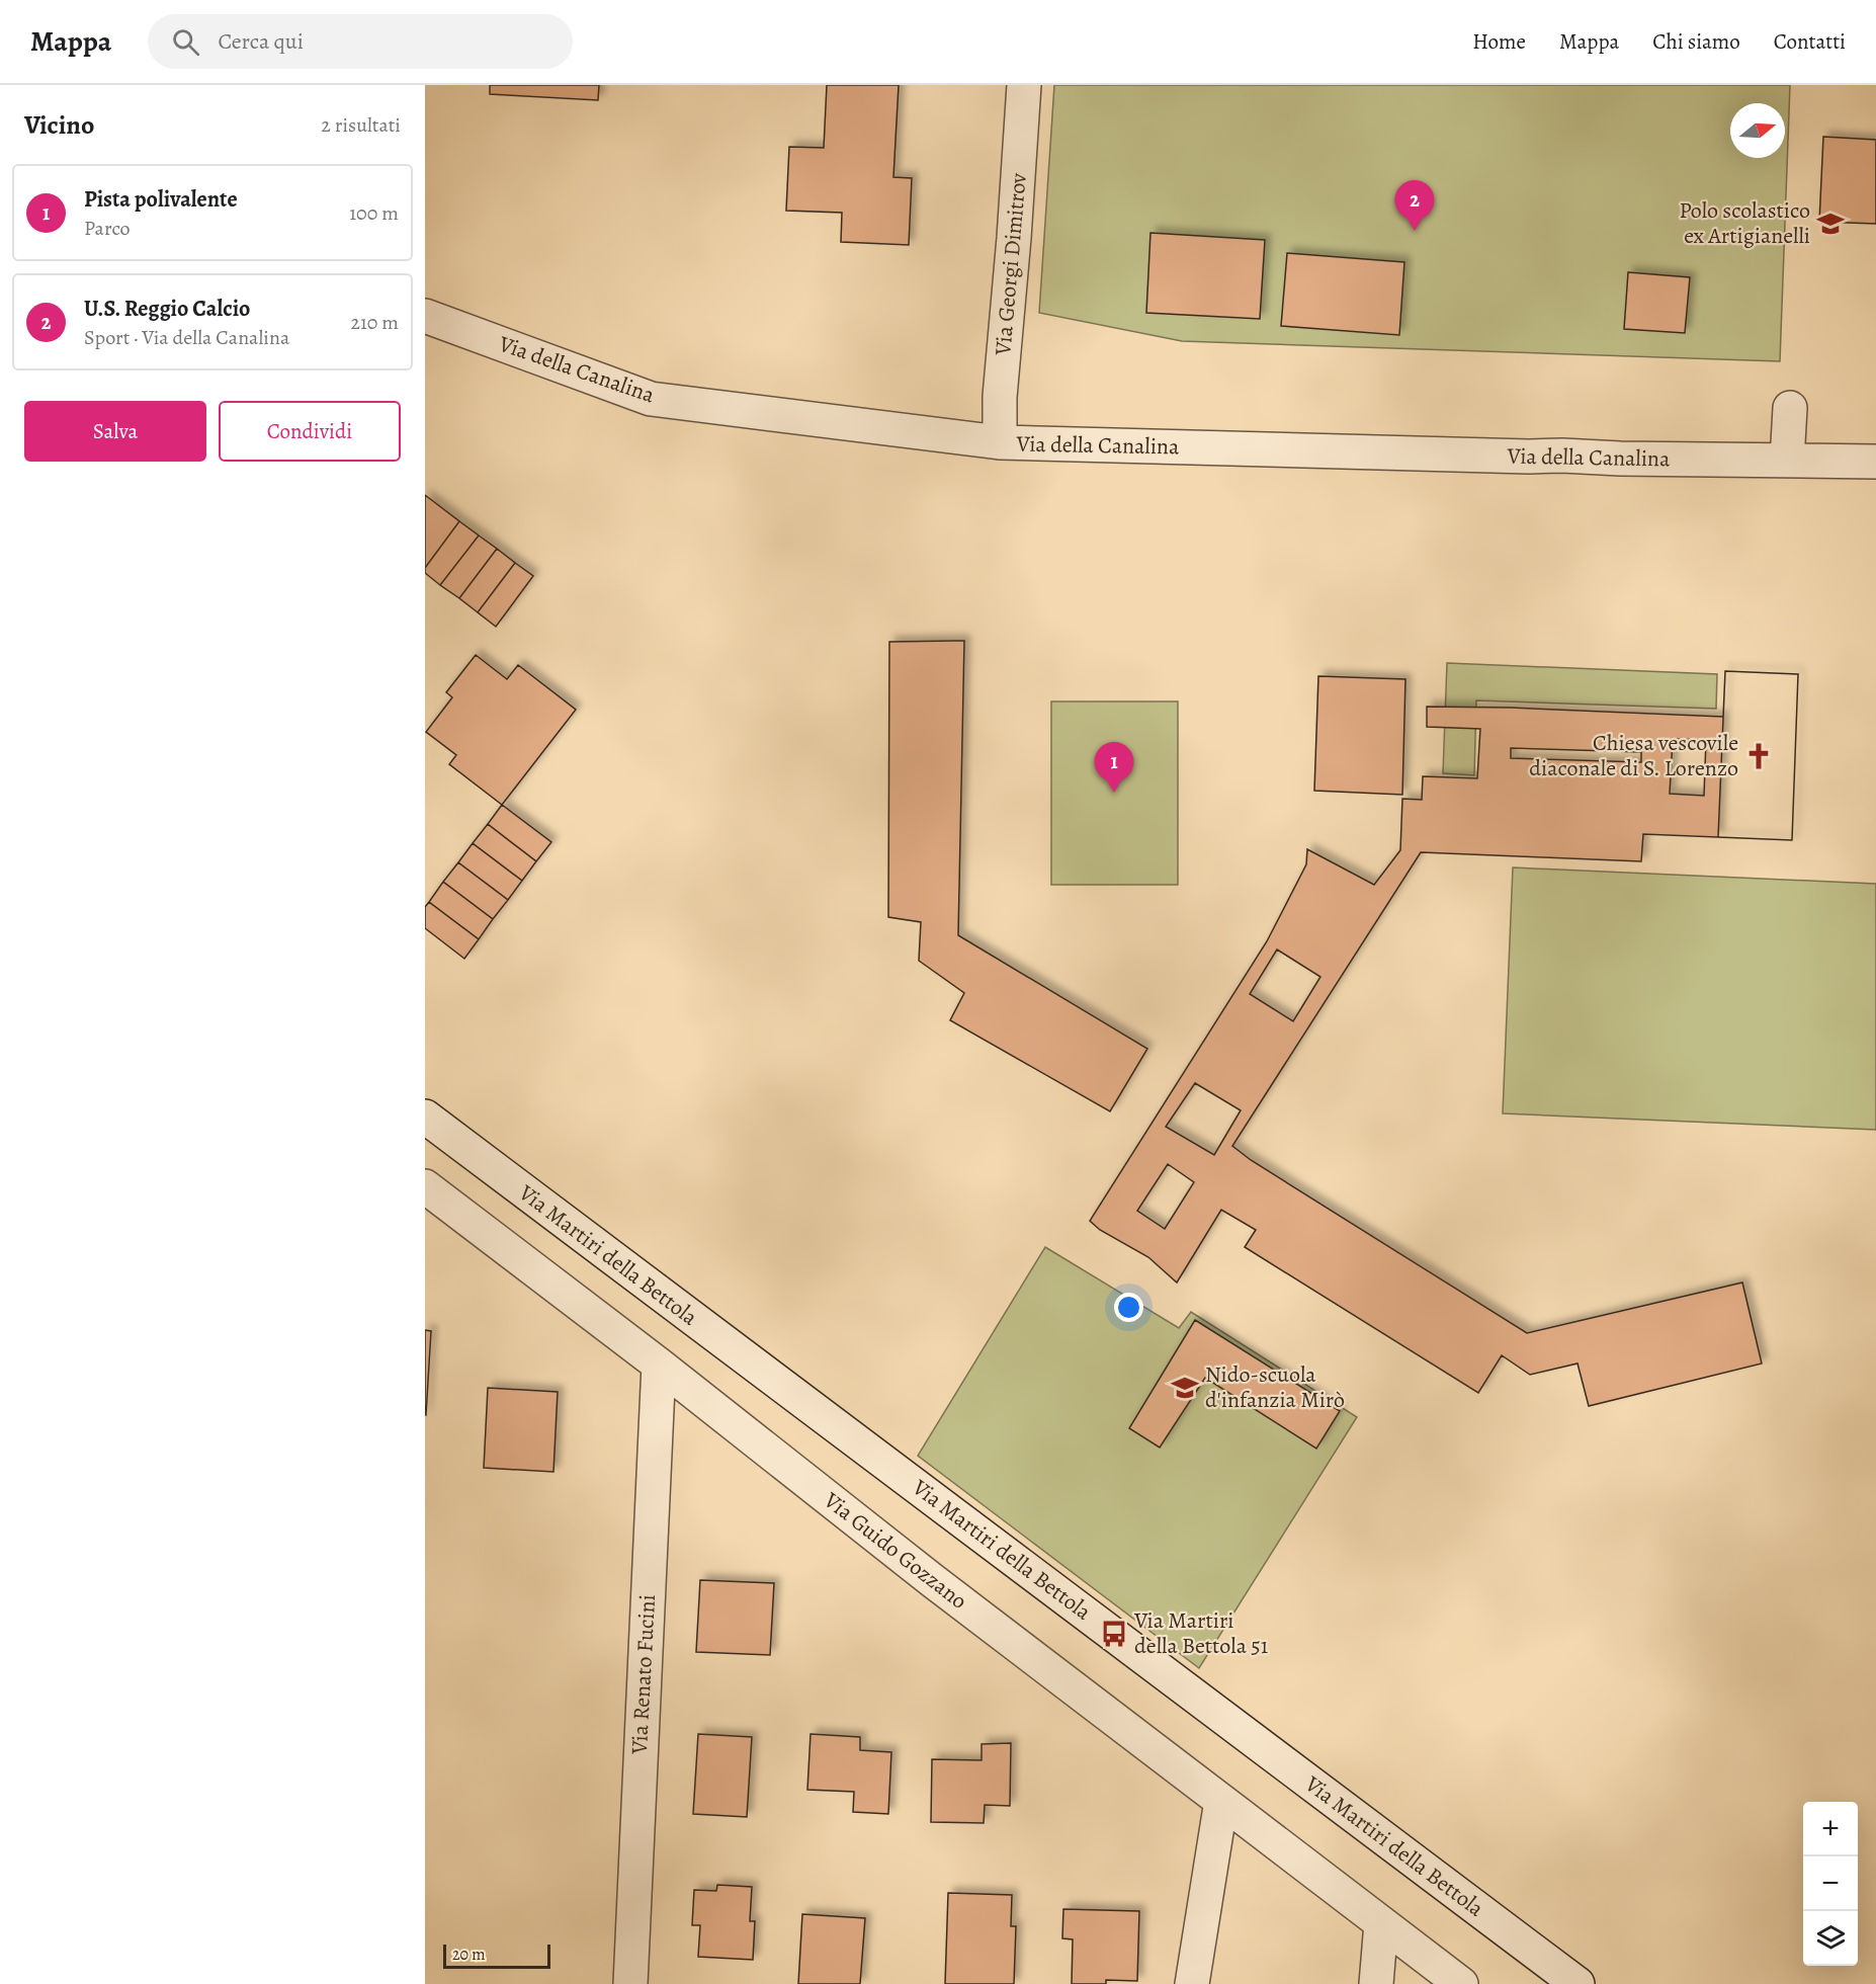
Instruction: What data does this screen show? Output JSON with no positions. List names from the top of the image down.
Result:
{
  "streets": {
    "street": [
      "Via Georgi Dimitrov",
      "Via della Canalina",
      "Via Martiri della Bettola",
      "Via Guido Gozzano",
      "Via Renato Fucini"
    ]
  },
  "crossings": [
    ["Via Georgi Dimitrov", "Via della Canalina"],
    ["Via Guido Gozzano", "Via Renato Fucini"]
  ],
  "places": {
    "school or university": ["Polo scolastico ex Artigianelli", "Nido-scuola d'infanzia Mirò"],
    "church": ["Chiesa vescovile diaconale di S. Lorenzo"],
    "bus stop": ["Via Martiri della Bettola 51"]
  },
  "scale_bar": "20 m",
  "north": "right",
  "page": {
    "header": "Mappa",
    "search": "Cerca qui",
    "nav": [
      "Home",
      "Mappa",
      "Chi siamo",
      "Contatti"
    ],
    "heading": ["Vicino", "2 risultati"],
    "list": [
      {
        "mark": "1",
        "name": "Pista polivalente",
        "note": "Parco",
        "value": "100 m"
      },
      {
        "mark": "2",
        "name": "U.S. Reggio Calcio",
        "note": "Sport · Via della Canalina",
        "value": "210 m"
      }
    ],
    "pins": ["2", "1"],
    "buttons": ["Salva", "Condividi"],
    "map_buttons": ["+", "−"],
    "scale": "20 m"
  }
}
